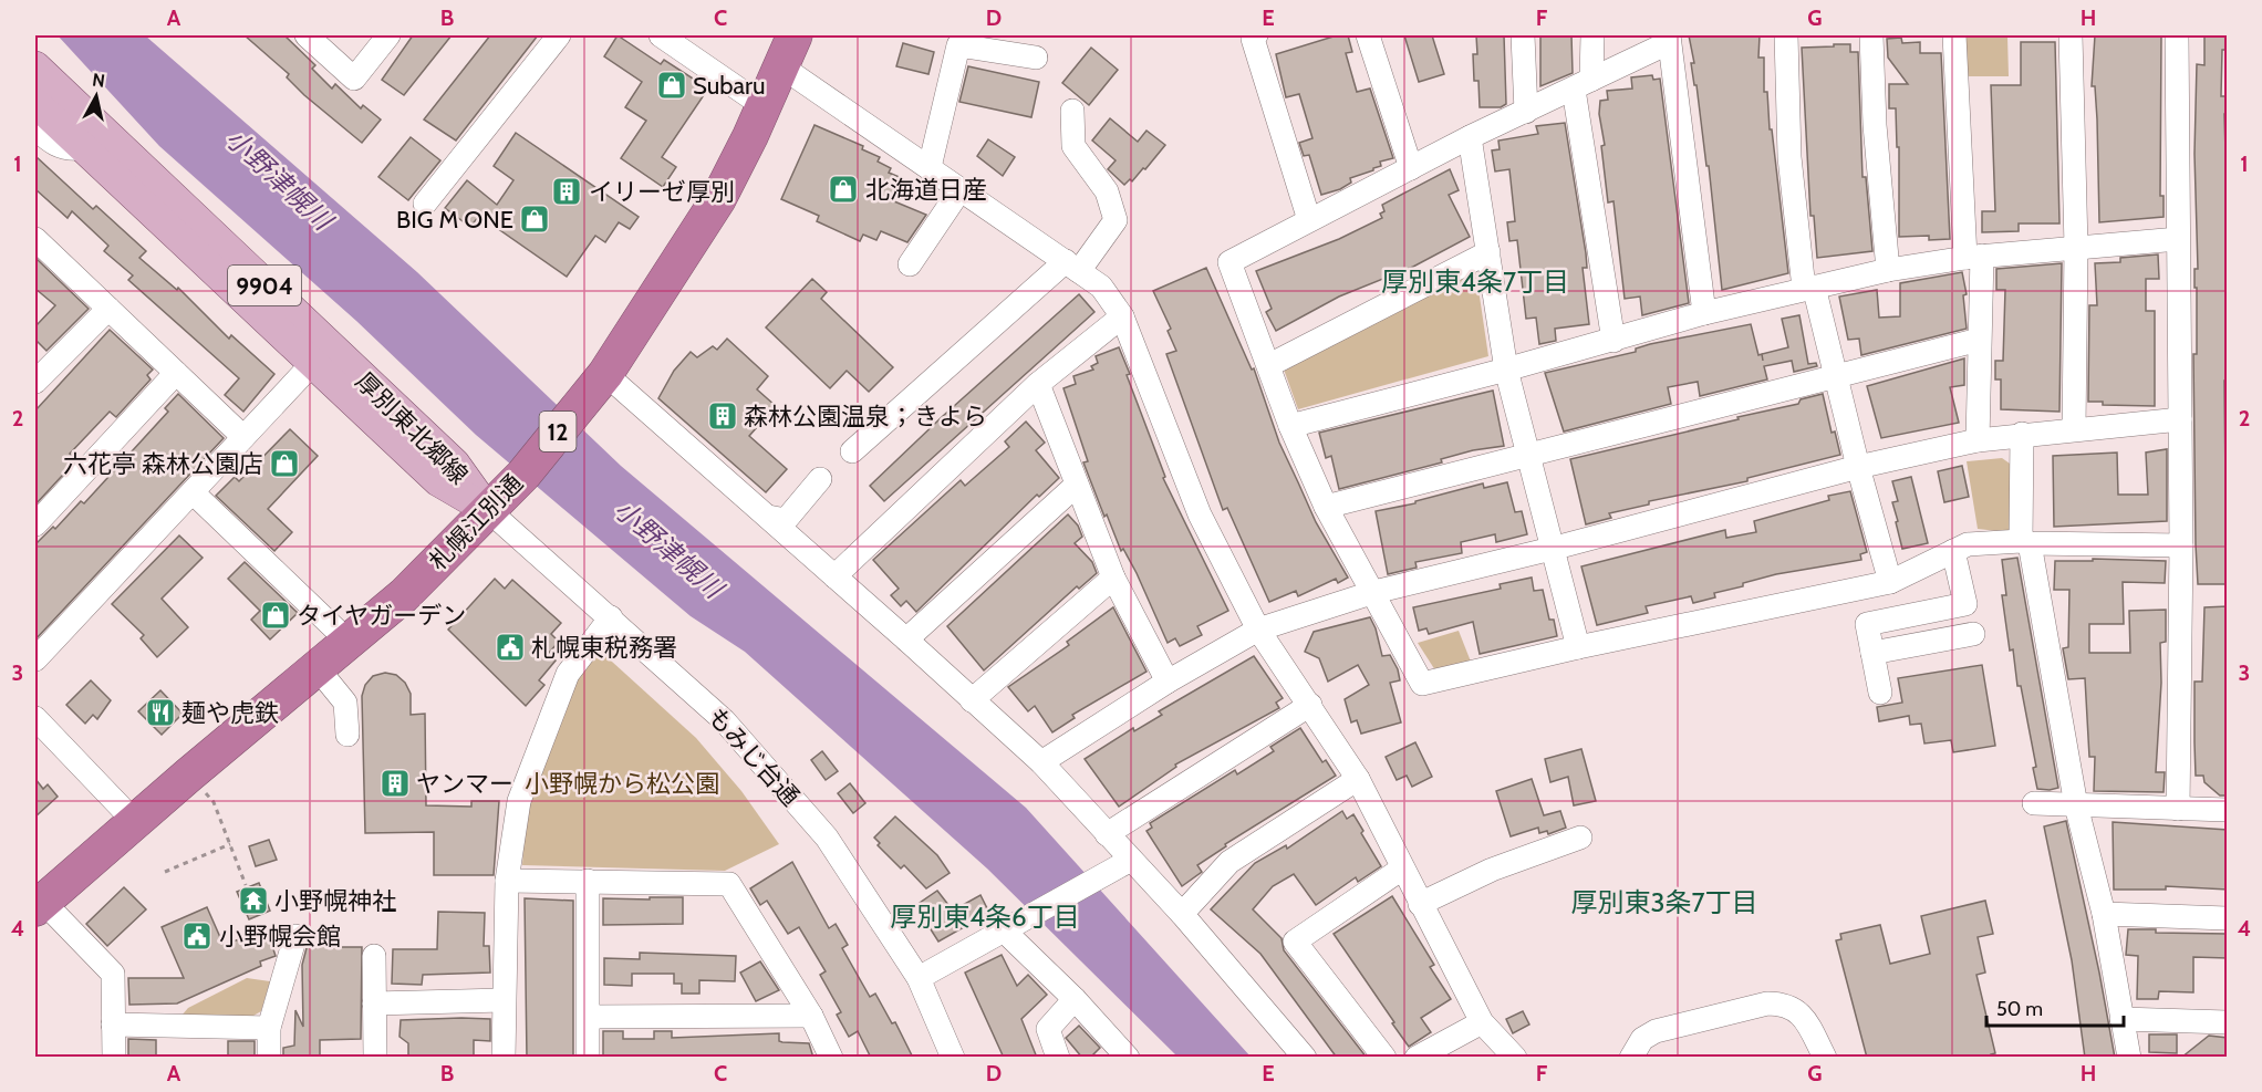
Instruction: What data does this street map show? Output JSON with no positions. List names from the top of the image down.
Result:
{
  "streets": {
    "highway": ["12", "札幌江別通"],
    "main road": ["9904", "厚別東北郷線"],
    "street": ["もみじ台通"]
  },
  "crossings": [
    ["厚別東北郷線", "札幌江別通"],
    ["厚別東北郷線", "もみじ台通"],
    ["札幌江別通", "もみじ台通"]
  ],
  "districts": ["厚別東4条7丁目", "厚別東3条7丁目", "厚別東4条6丁目"],
  "water": ["小野津幌川"],
  "parks": ["小野幌から松公園"],
  "places": {
    "shop": [
      "Subaru",
      "北海道日産",
      "BIG M ONE",
      "六花亭 森林公園店",
      "タイヤガーデン"
    ],
    "building": ["イリーゼ厚別", "森林公園温泉；きよら", "ヤンマー"],
    "public building": ["札幌東税務署", "小野幌会館"],
    "restaurant": ["麺や虎鉄"],
    "temple": ["小野幌神社"]
  },
  "scale_bar": "50 m",
  "north": "top",
  "grid": {
    "columns": [
      "A",
      "B",
      "C",
      "D",
      "E",
      "F",
      "G",
      "H"
    ],
    "rows": [
      "1",
      "2",
      "3",
      "4"
    ]
  }
}
